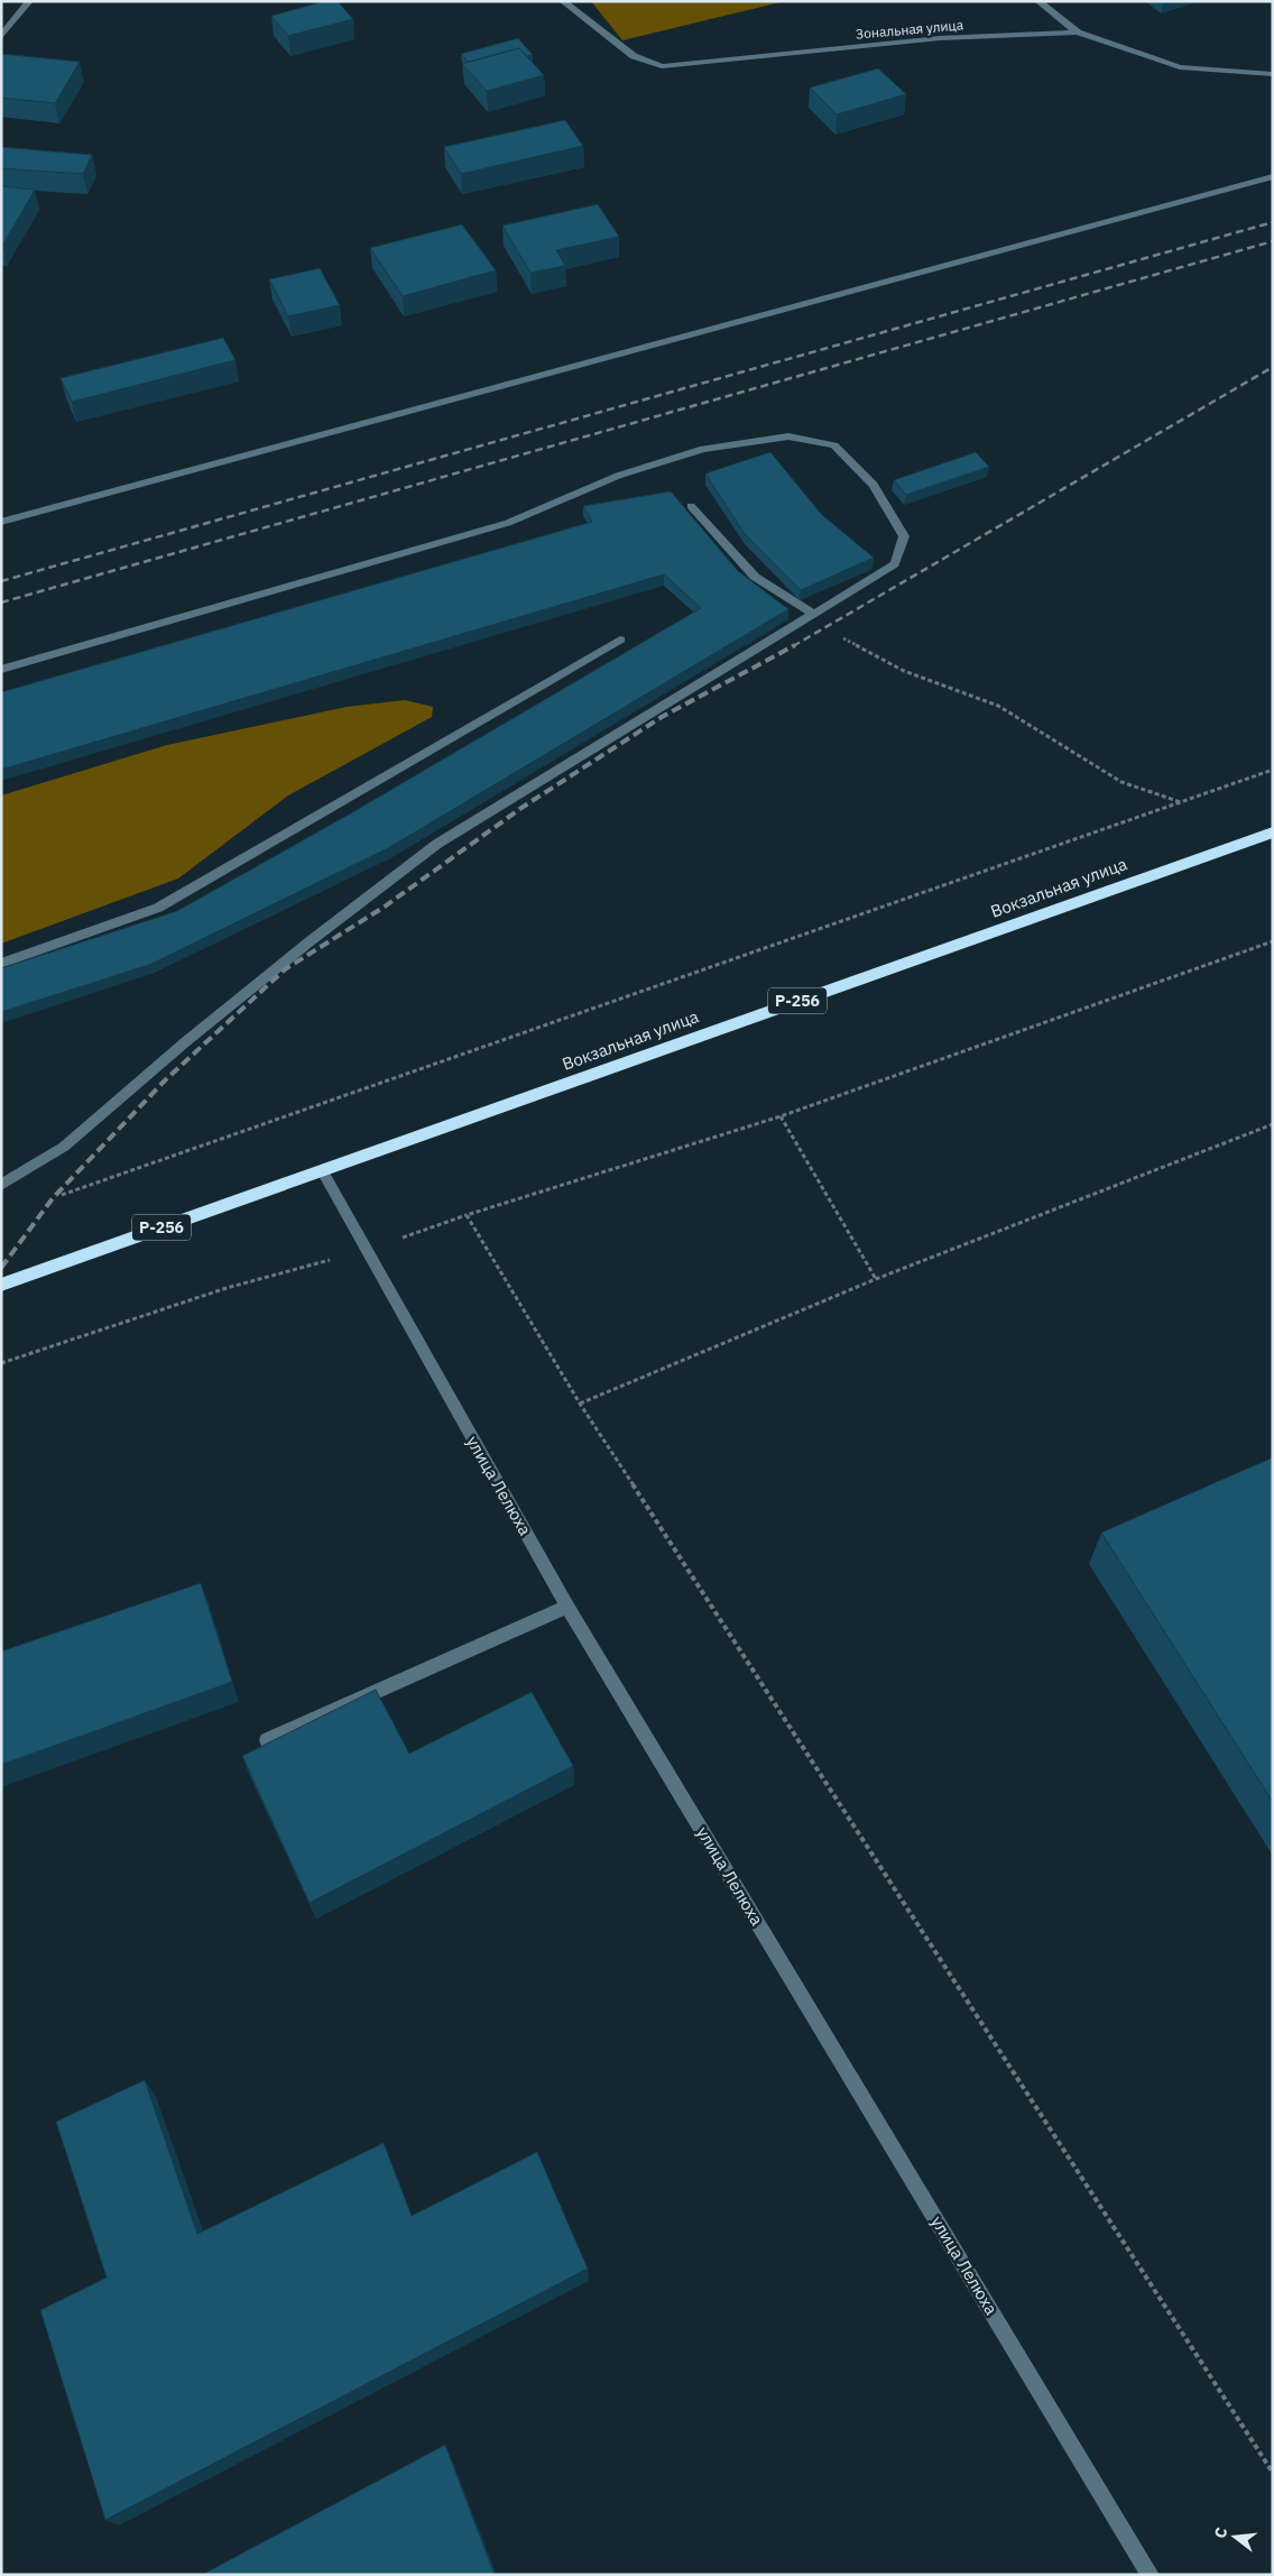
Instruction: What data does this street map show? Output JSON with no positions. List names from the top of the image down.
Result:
{
  "streets": {
    "highway": ["Вокзальная улица", "Р-256"],
    "street": ["Зональная улица", "улица Лелюха"]
  },
  "crossings": [
    ["Вокзальная улица", "улица Лелюха"]
  ],
  "north": "left"
}
